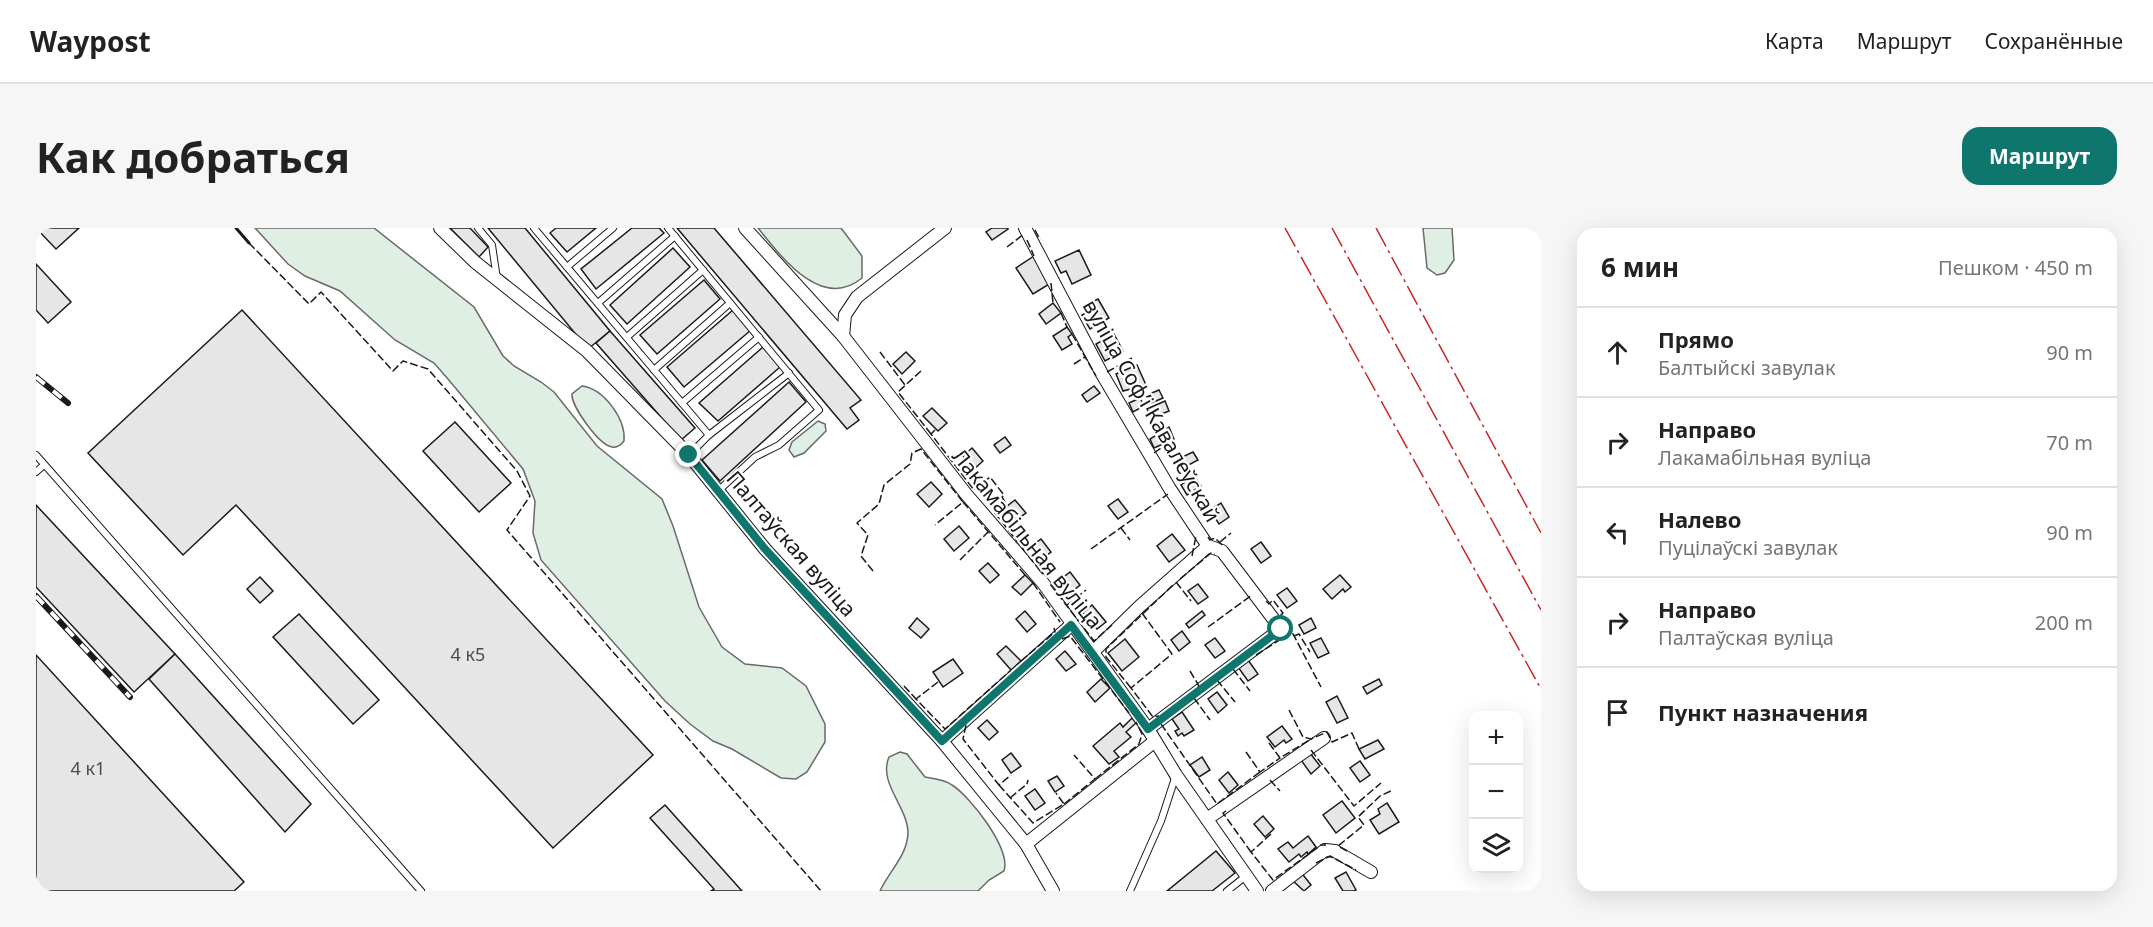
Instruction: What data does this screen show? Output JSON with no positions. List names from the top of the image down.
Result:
{
  "streets": {
    "street": ["вуліца Софʼі Кавалеўскай", "Лакамабільная вуліца", "Палтаўская вуліца"]
  },
  "crossings": [
    ["вуліца Софʼі Кавалеўскай", "Лакамабільная вуліца"]
  ],
  "house_numbers": ["4 к5", "4 к1"],
  "page": {
    "header": "Waypost",
    "nav": ["Карта", "Маршрут", "Сохранённые"],
    "buttons": "Маршрут",
    "title": "Как добраться",
    "heading": ["6 мин", "Пешком · 450 m"],
    "list": [
      ["Прямо", "Балтыйскі завулак", "90 m"],
      ["Направо", "Лакамабільная вуліца", "70 m"],
      ["Налево", "Пуцілаўскі завулак", "90 m"],
      ["Направо", "Палтаўская вуліца", "200 m"],
      "Пункт назначения"
    ],
    "map_buttons": ["+", "−"]
  }
}
